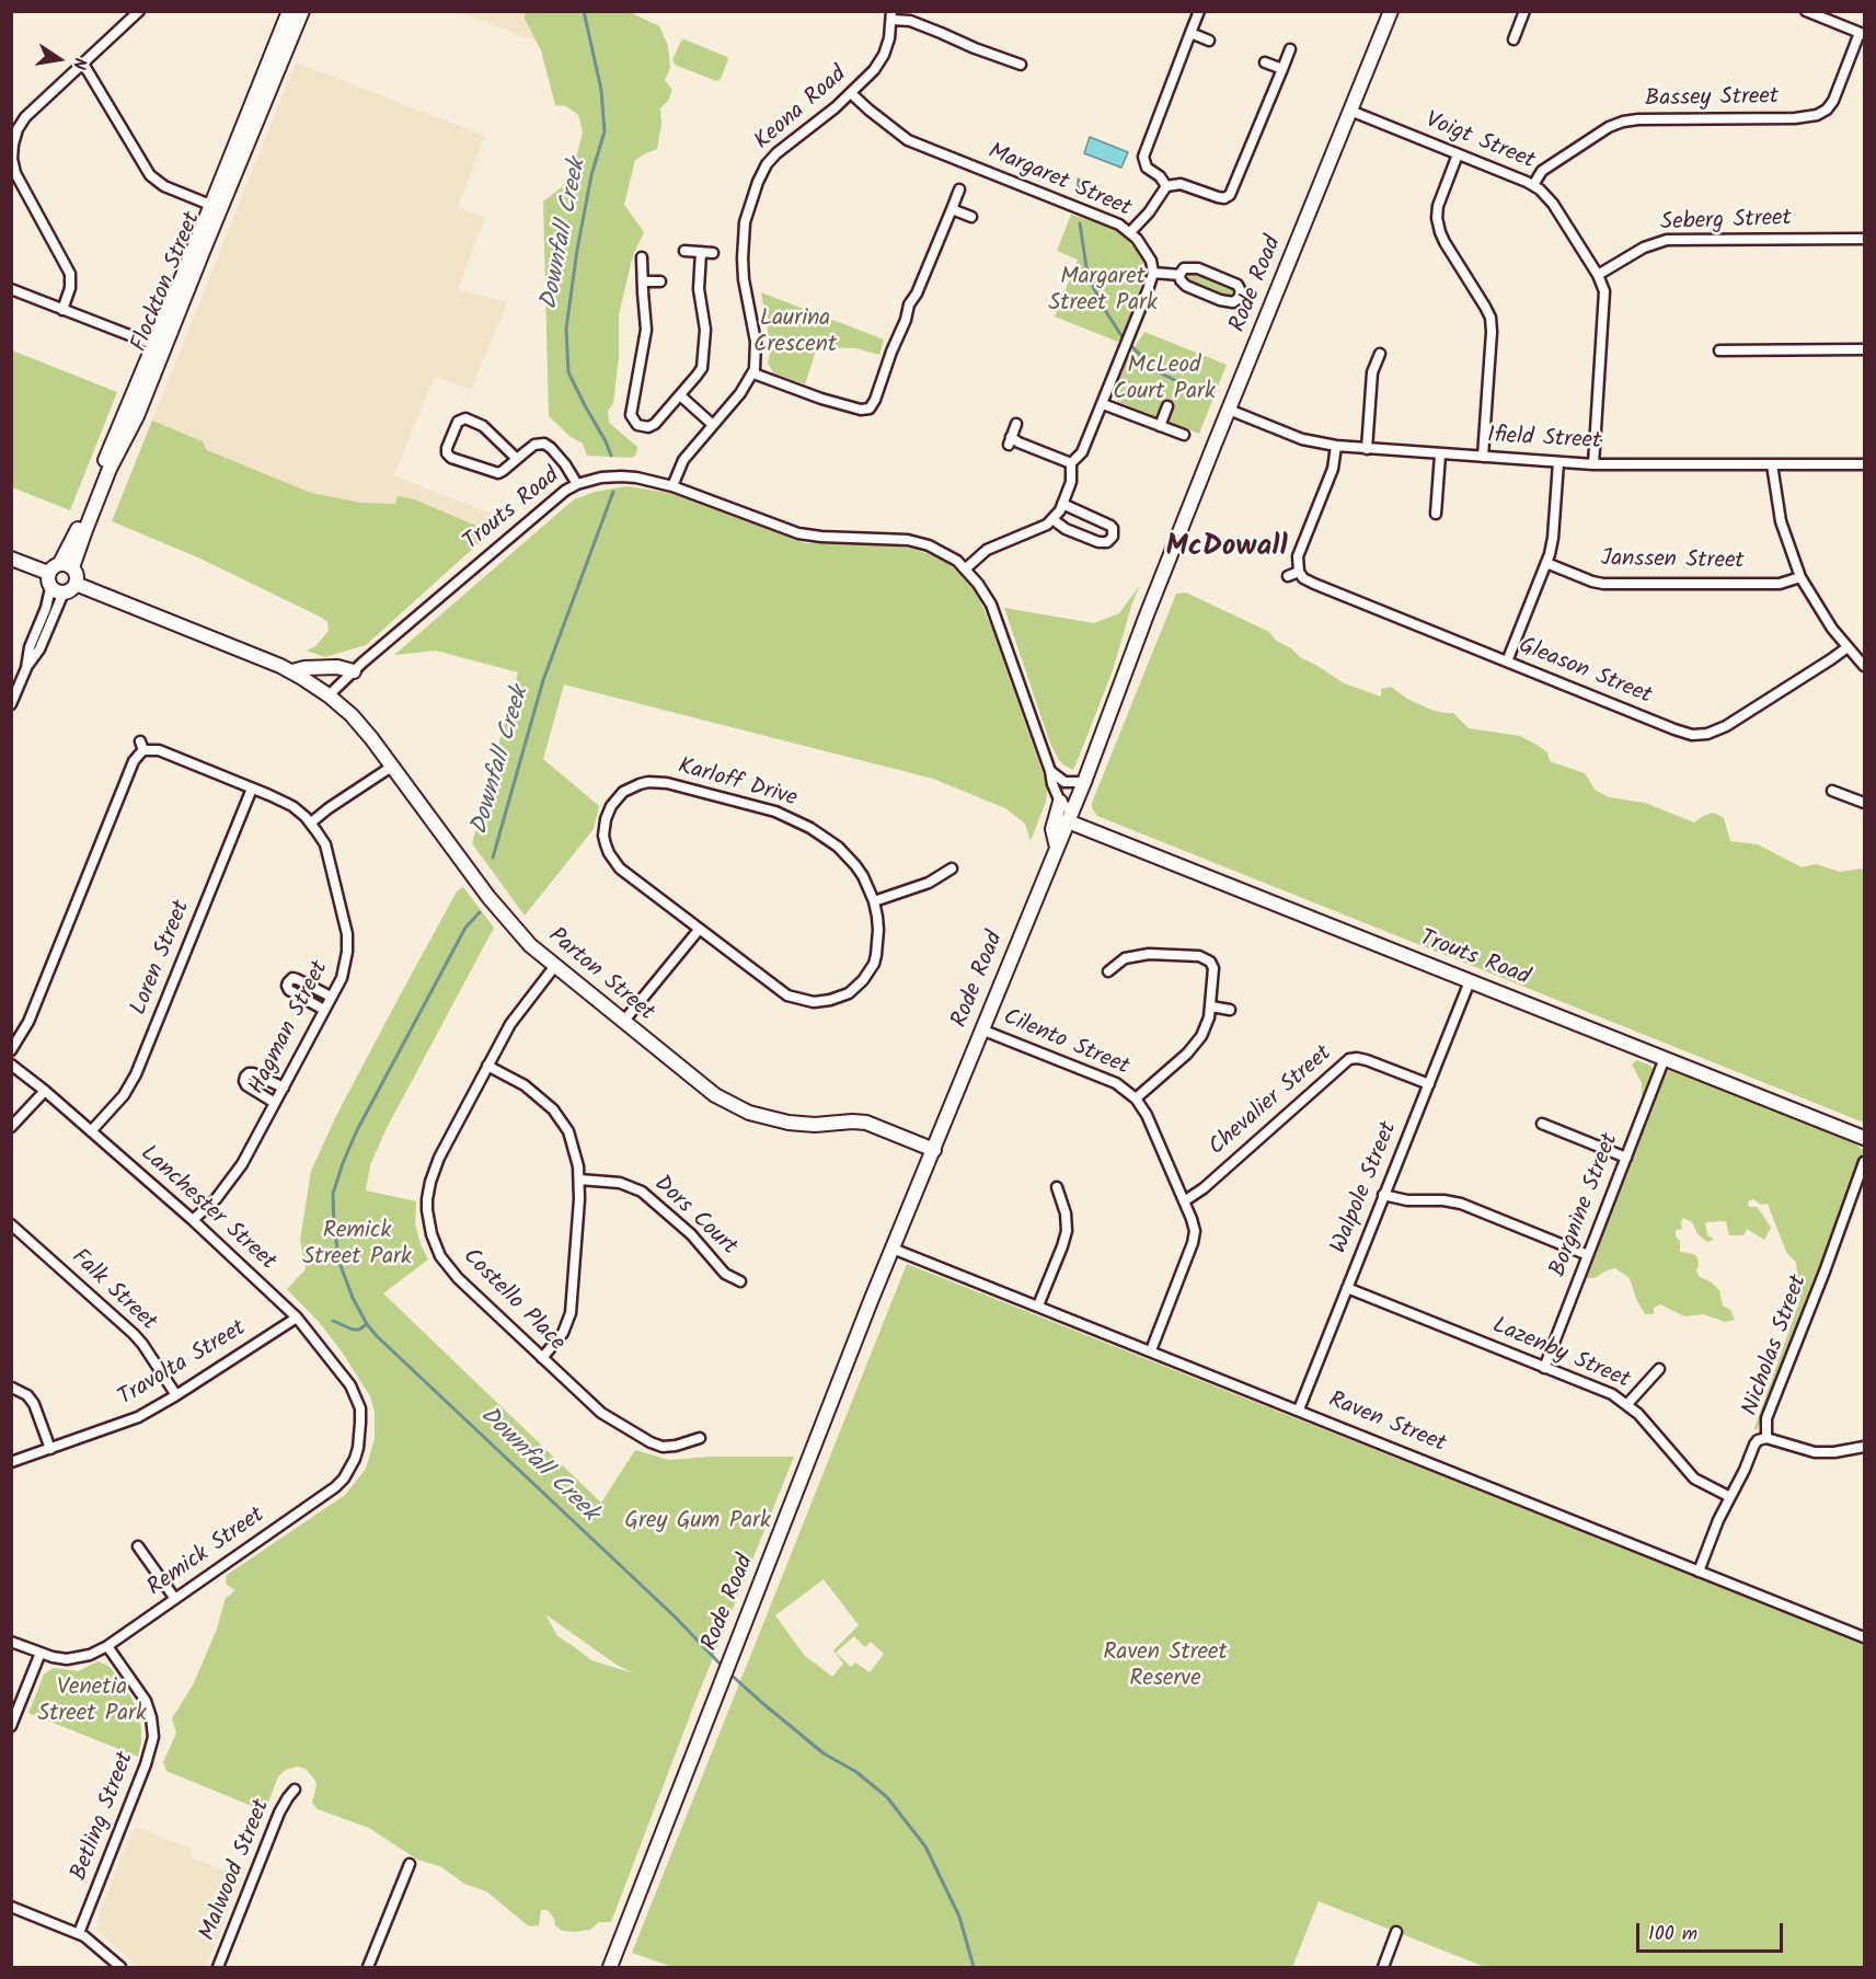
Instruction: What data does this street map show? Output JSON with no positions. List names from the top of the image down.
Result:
{
  "streets": {
    "street": [
      "Bassey Street",
      "Keona Road",
      "Voigt Street",
      "Margaret Street",
      "Seberg Street",
      "Flockton Street",
      "Rode Road",
      "Ifield Street",
      "Trouts Road",
      "Janssen Street",
      "Gleason Street",
      "Karloff Drive",
      "Loren Street",
      "Parton Street",
      "Hagman Street",
      "Cilento Street",
      "Chevalier Street",
      "Walpole Street",
      "Borgnine Street",
      "Lanchester Street",
      "Dors Court",
      "Falk Street",
      "Costello Place",
      "Nicholas Street",
      "Lazenby Street",
      "Travolta Street",
      "Raven Street",
      "Remick Street",
      "Betling Street",
      "Malwood Street"
    ]
  },
  "crossings": [
    ["Bassey Street", "Voigt Street"],
    ["Keona Road", "Margaret Street"],
    ["Voigt Street", "Seberg Street"],
    ["Voigt Street", "Rode Road"],
    ["Voigt Street", "Ifield Street"],
    ["Rode Road", "Ifield Street"],
    ["Rode Road", "Trouts Road"],
    ["Rode Road", "Parton Street"],
    ["Rode Road", "Cilento Street"],
    ["Rode Road", "Raven Street"],
    ["Trouts Road", "Parton Street"],
    ["Trouts Road", "Walpole Street"],
    ["Trouts Road", "Borgnine Street"],
    ["Loren Street", "Hagman Street"],
    ["Loren Street", "Lanchester Street"],
    ["Parton Street", "Costello Place"],
    ["Hagman Street", "Lanchester Street"],
    ["Cilento Street", "Chevalier Street"],
    ["Cilento Street", "Raven Street"],
    ["Chevalier Street", "Walpole Street"],
    ["Walpole Street", "Lazenby Street"],
    ["Walpole Street", "Raven Street"],
    ["Borgnine Street", "Lazenby Street"],
    ["Lanchester Street", "Travolta Street"],
    ["Lanchester Street", "Remick Street"],
    ["Falk Street", "Travolta Street"],
    ["Nicholas Street", "Lazenby Street"],
    ["Nicholas Street", "Raven Street"],
    ["Remick Street", "Betling Street"]
  ],
  "districts": ["McDowall"],
  "water": ["Downfall Creek"],
  "parks": [
    "Margaret Street Park",
    "Laurina Crescent",
    "McLeod Court Park",
    "Remick Street Park",
    "Grey Gum Park",
    "Raven Street Reserve",
    "Venetia Street Park"
  ],
  "scale_bar": "100 m",
  "north": "right"
}
